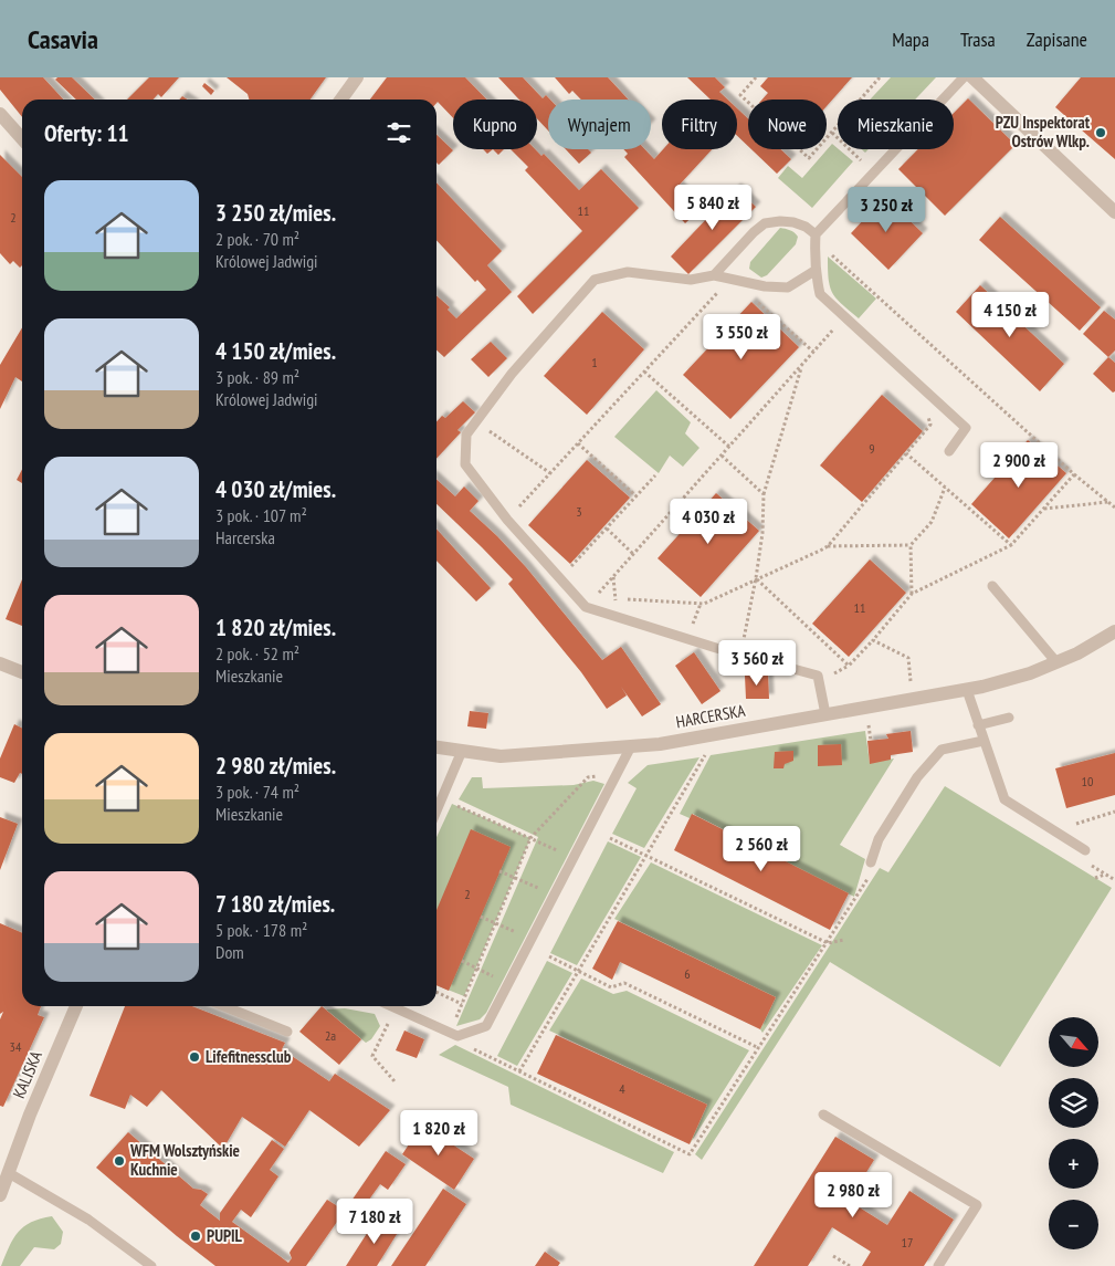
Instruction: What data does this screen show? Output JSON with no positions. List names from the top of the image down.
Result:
{
  "streets": {
    "street": ["HARCERSKA", "KALISKA"]
  },
  "places": [
    "PZU Inspektorat Ostrów Wlkp.",
    "Lifefitnessclub",
    "WFM Wolsztyńskie Kuchnie",
    "PUPIL"
  ],
  "house_numbers": [
    "11",
    "2",
    "1",
    "9",
    "3",
    "11",
    "10",
    "2",
    "6",
    "2a",
    "34",
    "4",
    "17"
  ],
  "north": "bottom right",
  "page": {
    "header": "Casavia",
    "nav": ["Mapa", "Trasa", "Zapisane"],
    "chip": [
      "Kupno",
      "Wynajem",
      "Filtry",
      "Nowe",
      "Mieszkanie"
    ],
    "heading": "Oferty: 11",
    "list": [
      {
        "name": "3 250 zł/mies.",
        "note": "2 pok. · 70 m² · Królowej Jadwigi"
      },
      {
        "name": "4 150 zł/mies.",
        "note": "3 pok. · 89 m² · Królowej Jadwigi"
      },
      {
        "name": "4 030 zł/mies.",
        "note": "3 pok. · 107 m² · Harcerska"
      },
      {
        "name": "1 820 zł/mies.",
        "note": "2 pok. · 52 m² · Mieszkanie"
      },
      {
        "name": "2 980 zł/mies.",
        "note": "3 pok. · 74 m² · Mieszkanie"
      },
      {
        "name": "7 180 zł/mies.",
        "note": "5 pok. · 178 m² · Dom"
      }
    ],
    "price": [
      "5 840 zł",
      "3 250 zł",
      "4 150 zł",
      "3 550 zł",
      "2 900 zł",
      "4 030 zł",
      "3 560 zł",
      "2 560 zł",
      "1 820 zł",
      "2 980 zł",
      "7 180 zł"
    ],
    "map_buttons": ["+", "−"]
  }
}
